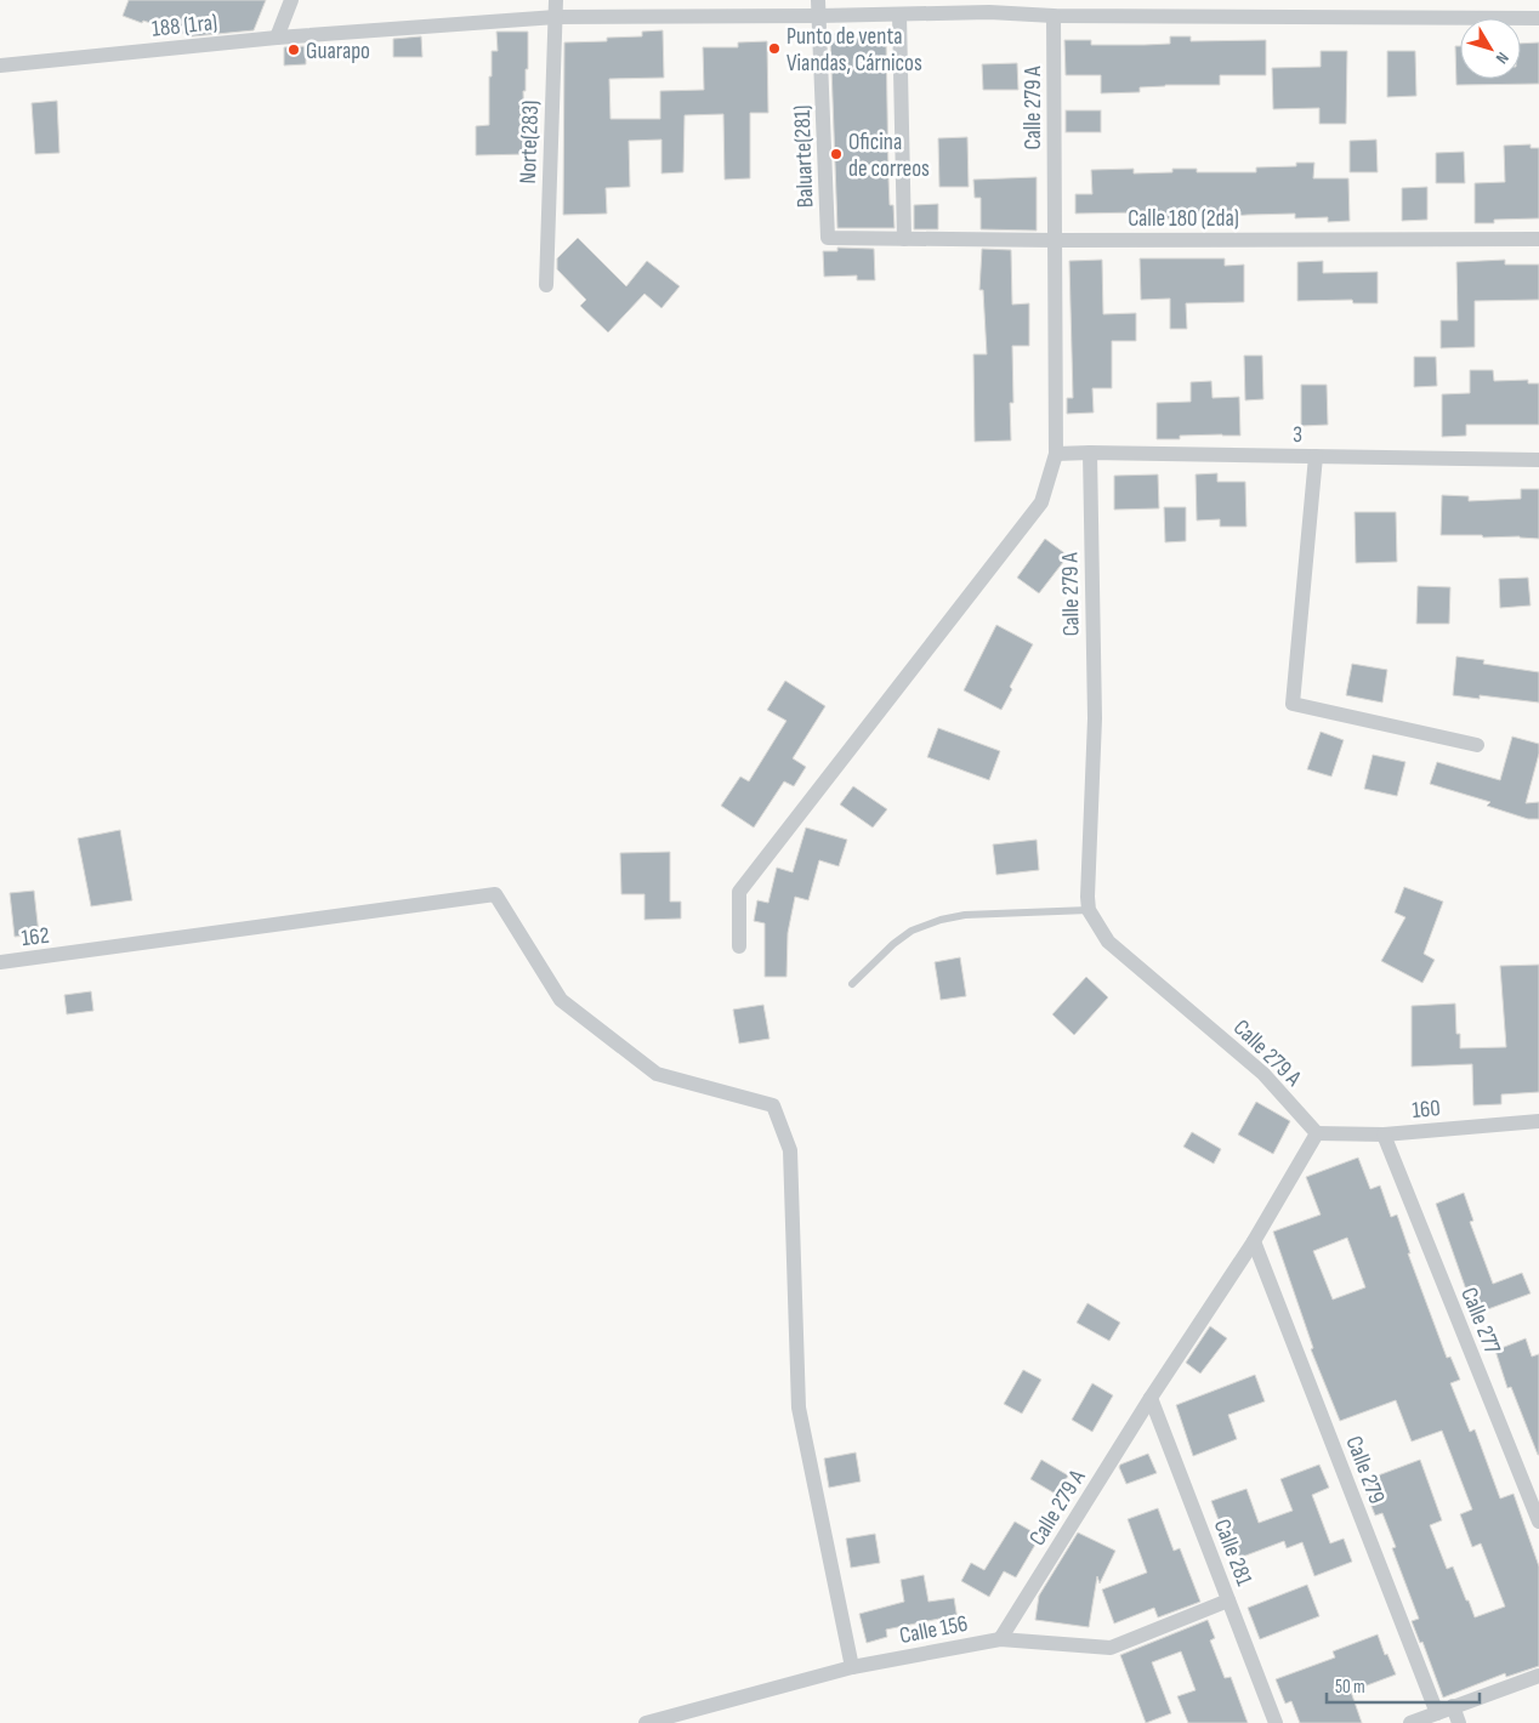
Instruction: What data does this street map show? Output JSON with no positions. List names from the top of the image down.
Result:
{
  "streets": {
    "street": [
      "188 (1ra)",
      "Calle 279 A",
      "Norte(283)",
      "Baluarte(281)",
      "Calle 180 (2da)",
      "3",
      "162",
      "160",
      "Calle 277",
      "Calle 279",
      "Calle 281",
      "Calle 156"
    ]
  },
  "crossings": [
    ["188 (1ra)", "Calle 279 A"],
    ["188 (1ra)", "Norte(283)"],
    ["188 (1ra)", "Baluarte(281)"],
    ["Calle 279 A", "Calle 180 (2da)"],
    ["Calle 279 A", "3"],
    ["Calle 279 A", "160"],
    ["Calle 279 A", "Calle 279"],
    ["Calle 279 A", "Calle 281"],
    ["Calle 279 A", "Calle 156"],
    ["Baluarte(281)", "Calle 180 (2da)"],
    ["162", "Calle 156"],
    ["160", "Calle 277"],
    ["Calle 281", "Calle 156"]
  ],
  "places": ["Punto de venta Viandas, Cárnicos", "Guarapo", "Oficina de correos"],
  "scale_bar": "50 m",
  "north": "bottom right"
}
